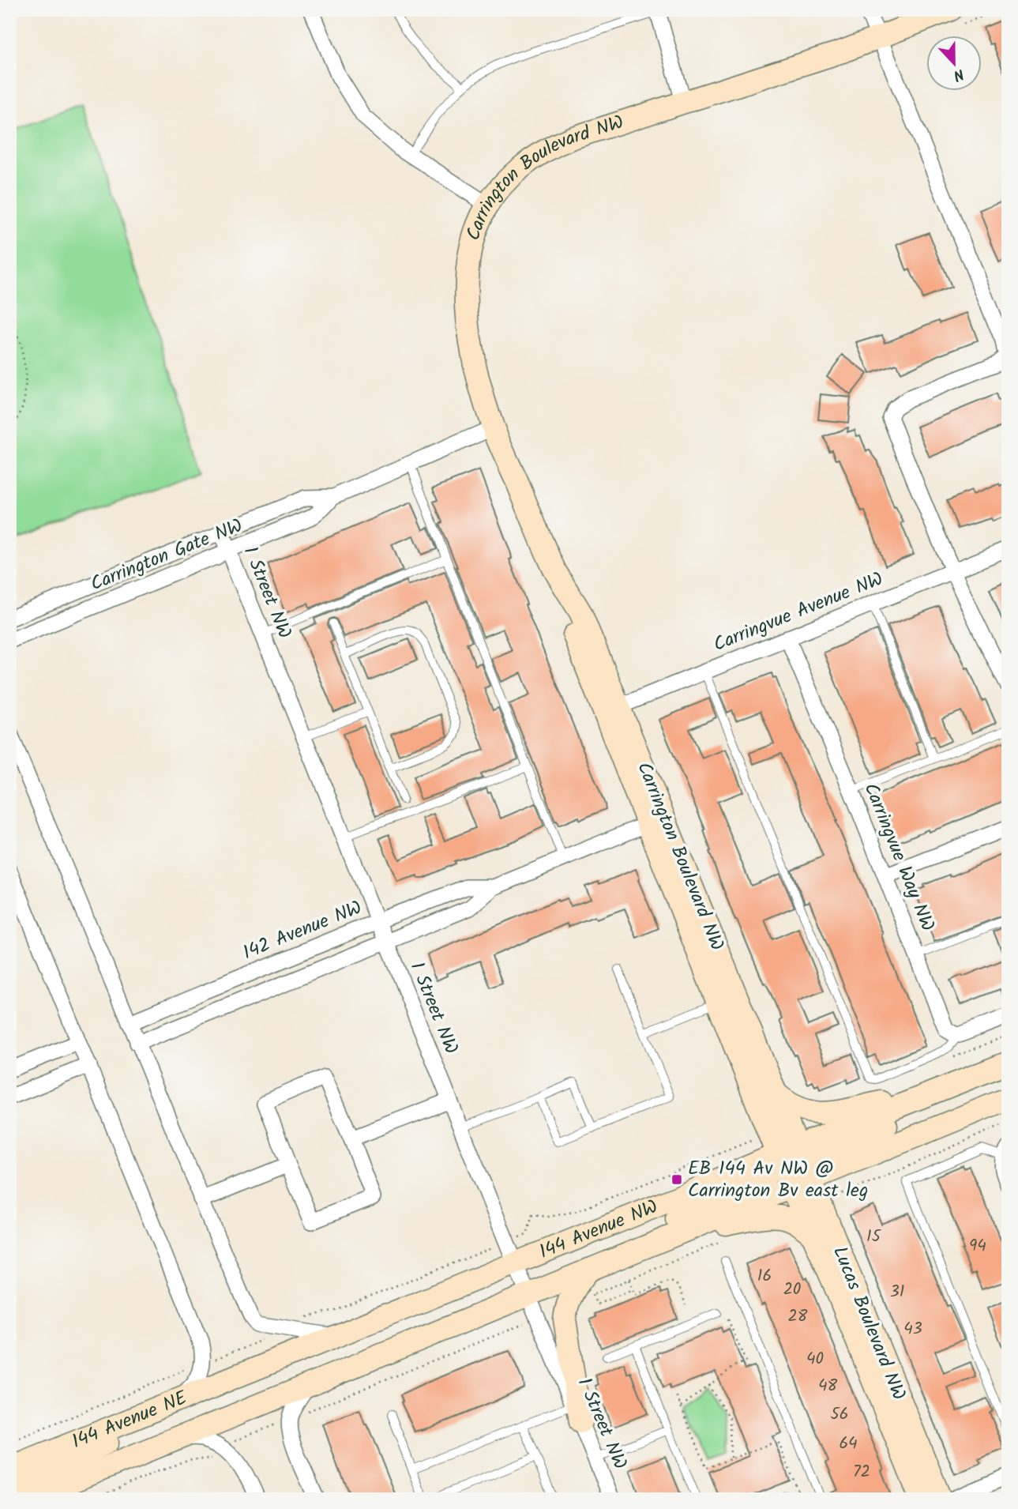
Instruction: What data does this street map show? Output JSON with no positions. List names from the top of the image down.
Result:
{
  "streets": {
    "main road": [
      "Carrington Boulevard NW",
      "144 Avenue NW",
      "Lucas Boulevard NW",
      "144 Avenue NE"
    ],
    "street": [
      "Carrington Gate NW",
      "1 Street NW",
      "Carringvue Avenue NW",
      "Carringvue Way NW",
      "142 Avenue NW"
    ]
  },
  "crossings": [
    ["Carrington Boulevard NW", "Carrington Gate NW"],
    ["Carrington Boulevard NW", "Carringvue Avenue NW"],
    ["Carrington Boulevard NW", "142 Avenue NW"],
    ["Carrington Boulevard NW", "144 Avenue NW"],
    ["Carrington Boulevard NW", "Lucas Boulevard NW"],
    ["Carrington Gate NW", "1 Street NW"],
    ["1 Street NW", "142 Avenue NW"],
    ["1 Street NW", "144 Avenue NW"],
    ["Carringvue Avenue NW", "Carringvue Way NW"],
    ["144 Avenue NW", "Lucas Boulevard NW"],
    ["144 Avenue NW", "144 Avenue NE"]
  ],
  "places": {
    "transit": ["EB 144 Av NW @ Carrington Bv east leg"]
  },
  "house_numbers": [
    "15",
    "94",
    "16",
    "20",
    "31",
    "28",
    "43",
    "40",
    "48",
    "56",
    "64",
    "72"
  ],
  "north": "bottom"
}
